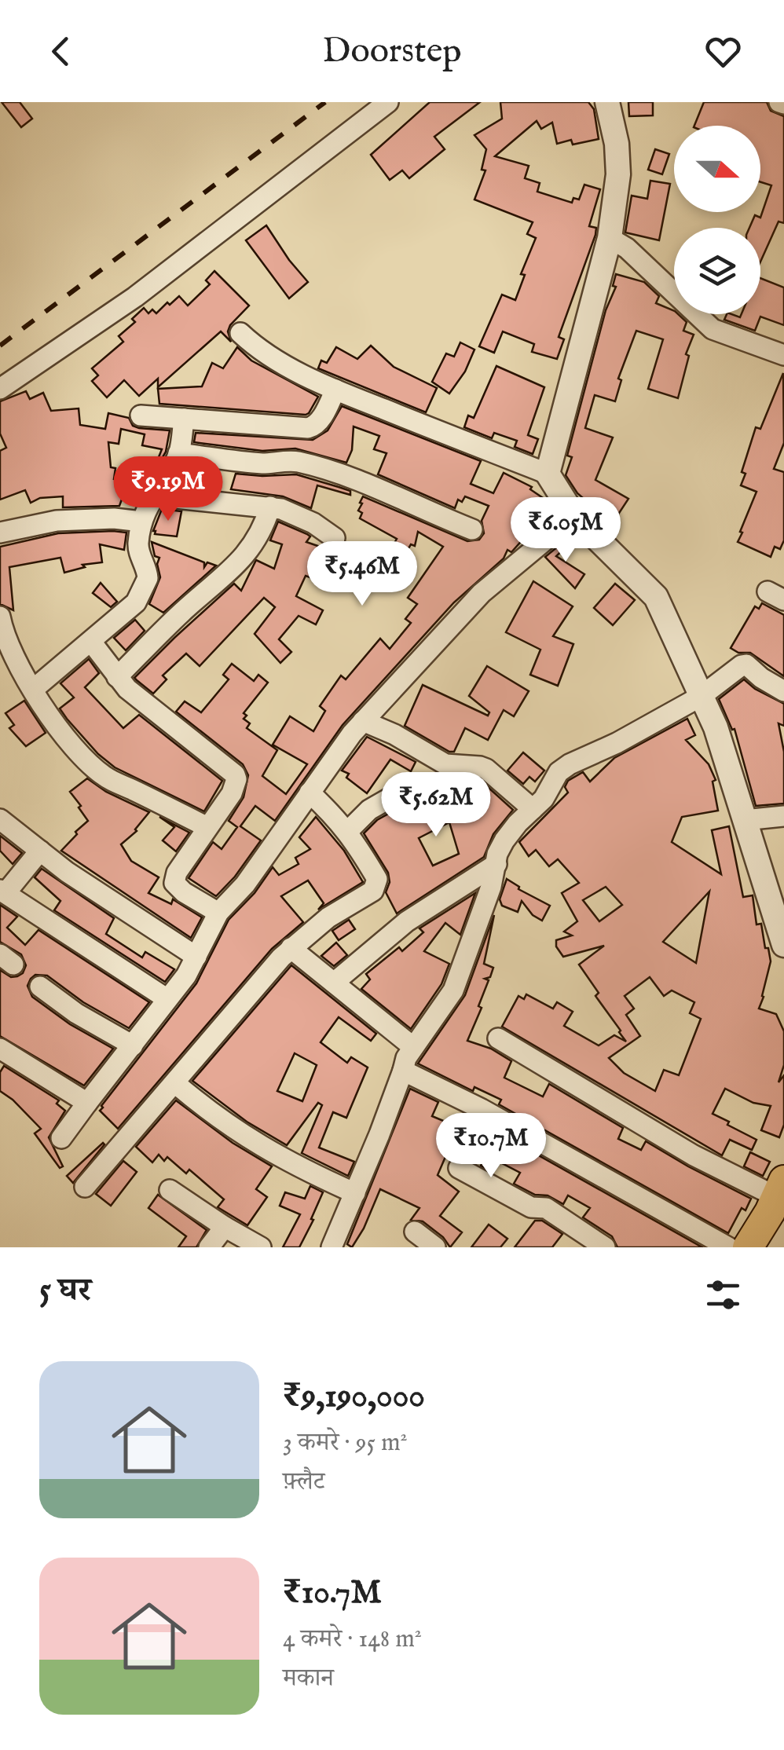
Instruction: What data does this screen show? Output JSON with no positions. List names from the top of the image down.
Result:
{
  "north": "right",
  "page": {
    "header": "Doorstep",
    "price": [
      "₹9.19M",
      "₹6.05M",
      "₹5.46M",
      "₹5.62M",
      "₹10.7M"
    ],
    "heading": "5 घर",
    "list": [
      {
        "name": "₹9,190,000",
        "note": "3 कमरे · 95 m² · फ़्लैट"
      },
      {
        "name": "₹10.7M",
        "note": "4 कमरे · 148 m² · मकान"
      }
    ]
  }
}
